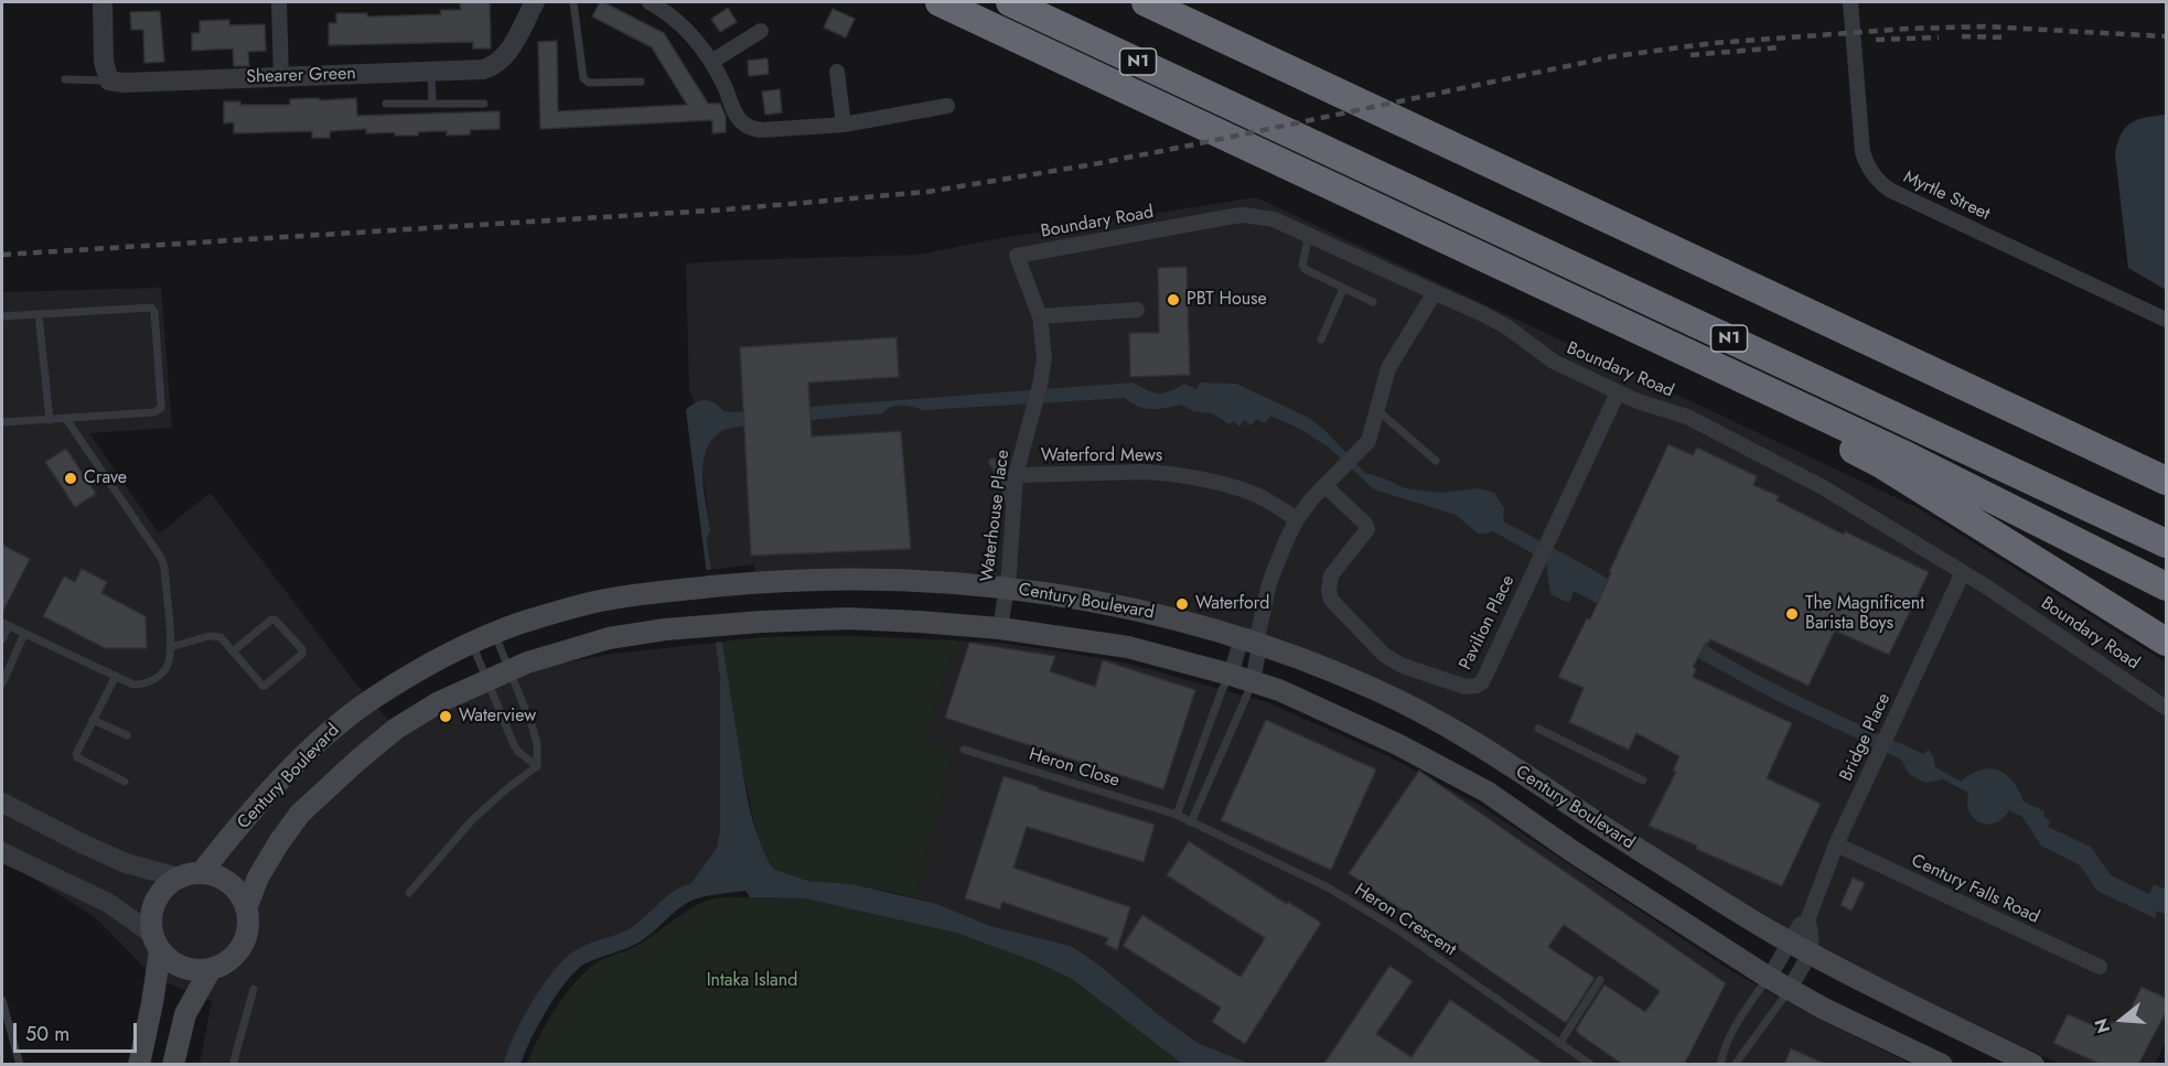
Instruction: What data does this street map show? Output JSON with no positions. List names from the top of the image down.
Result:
{
  "streets": {
    "highway": ["N1"],
    "main road": ["Century Boulevard"],
    "street": [
      "Shearer Green",
      "Myrtle Street",
      "Boundary Road",
      "Waterford Mews",
      "Waterhouse Place",
      "Pavilion Place",
      "Bridge Place",
      "Century Falls Road"
    ],
    "lane": ["Heron Close", "Heron Crescent"]
  },
  "crossings": [
    ["Boundary Road", "Waterhouse Place"],
    ["Boundary Road", "Pavilion Place"],
    ["Boundary Road", "Bridge Place"],
    ["Waterford Mews", "Waterhouse Place"],
    ["Waterhouse Place", "Century Boulevard"],
    ["Century Boulevard", "Bridge Place"],
    ["Bridge Place", "Century Falls Road"],
    ["Heron Close", "Heron Crescent"]
  ],
  "parks": ["Intaka Island"],
  "places": [
    "PBT House",
    "Crave",
    "Waterford",
    "The Magnificent Barista Boys",
    "Waterview"
  ],
  "scale_bar": "50 m",
  "north": "left"
}
